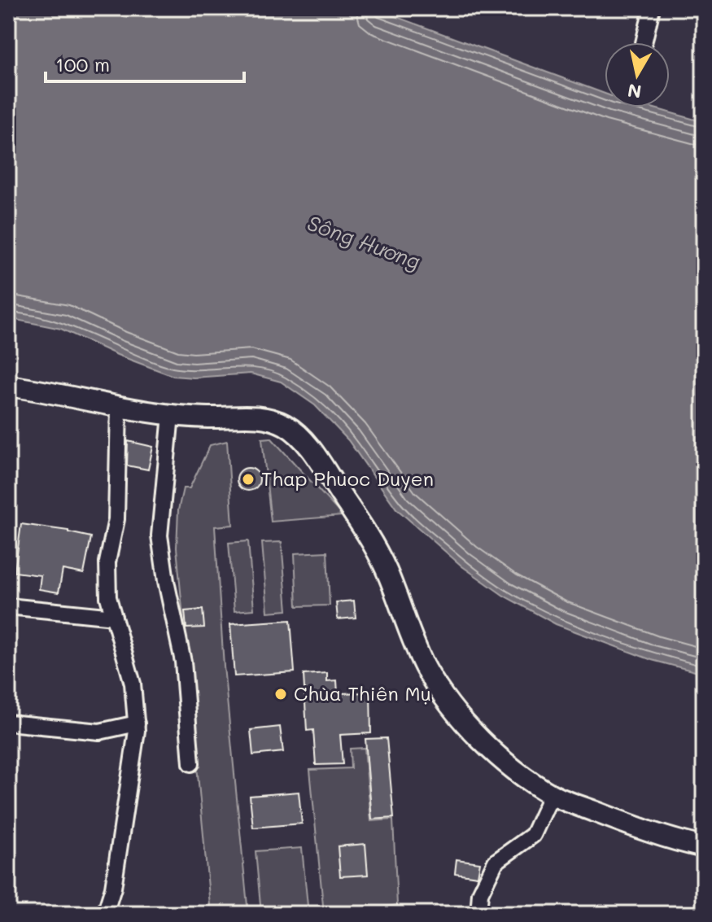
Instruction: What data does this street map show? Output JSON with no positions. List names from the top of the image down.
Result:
{
  "water": ["Sông Hương"],
  "places": ["Thap Phuoc Duyen", "Chùa Thiên Mụ"],
  "scale_bar": "100 m",
  "north": "bottom"
}
